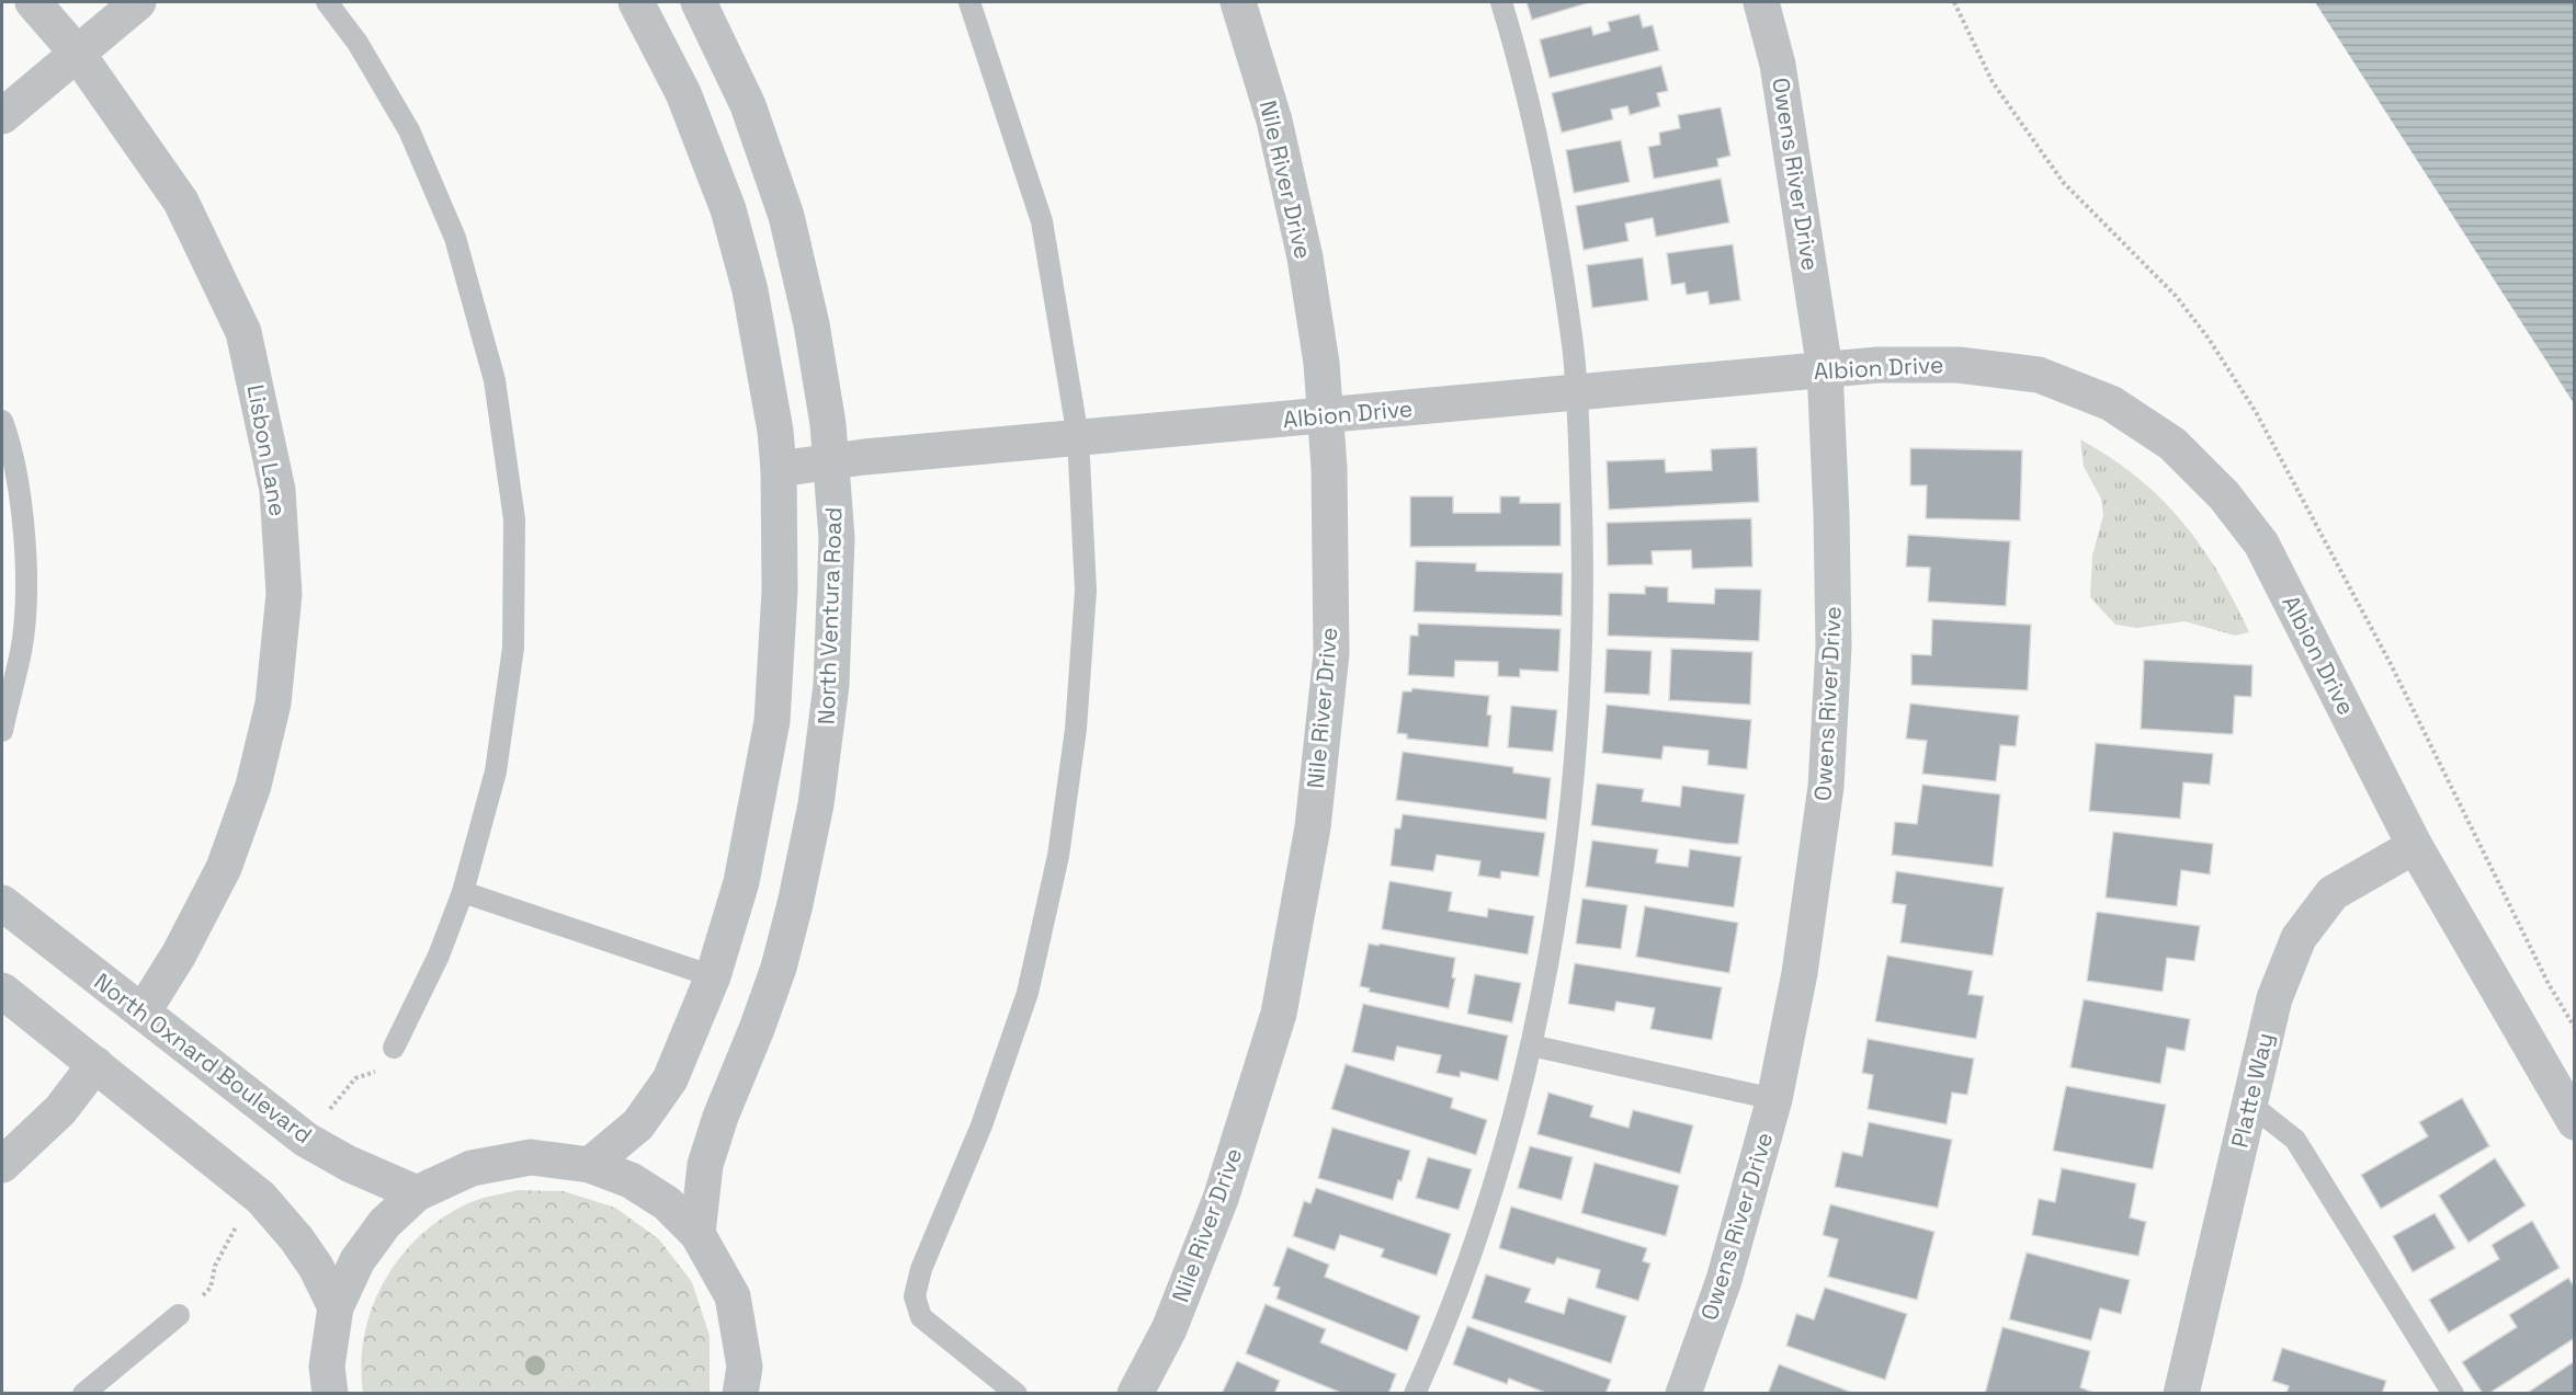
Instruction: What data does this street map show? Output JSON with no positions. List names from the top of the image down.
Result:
{
  "streets": {
    "street": [
      "Owens River Drive",
      "Nile River Drive",
      "Albion Drive",
      "Lisbon Lane",
      "North Ventura Road",
      "North Oxnard Boulevard",
      "Platte Way"
    ]
  },
  "crossings": [
    ["Owens River Drive", "Albion Drive"],
    ["Nile River Drive", "Albion Drive"],
    ["Albion Drive", "North Ventura Road"],
    ["Albion Drive", "Platte Way"],
    ["Lisbon Lane", "North Oxnard Boulevard"]
  ]
}
